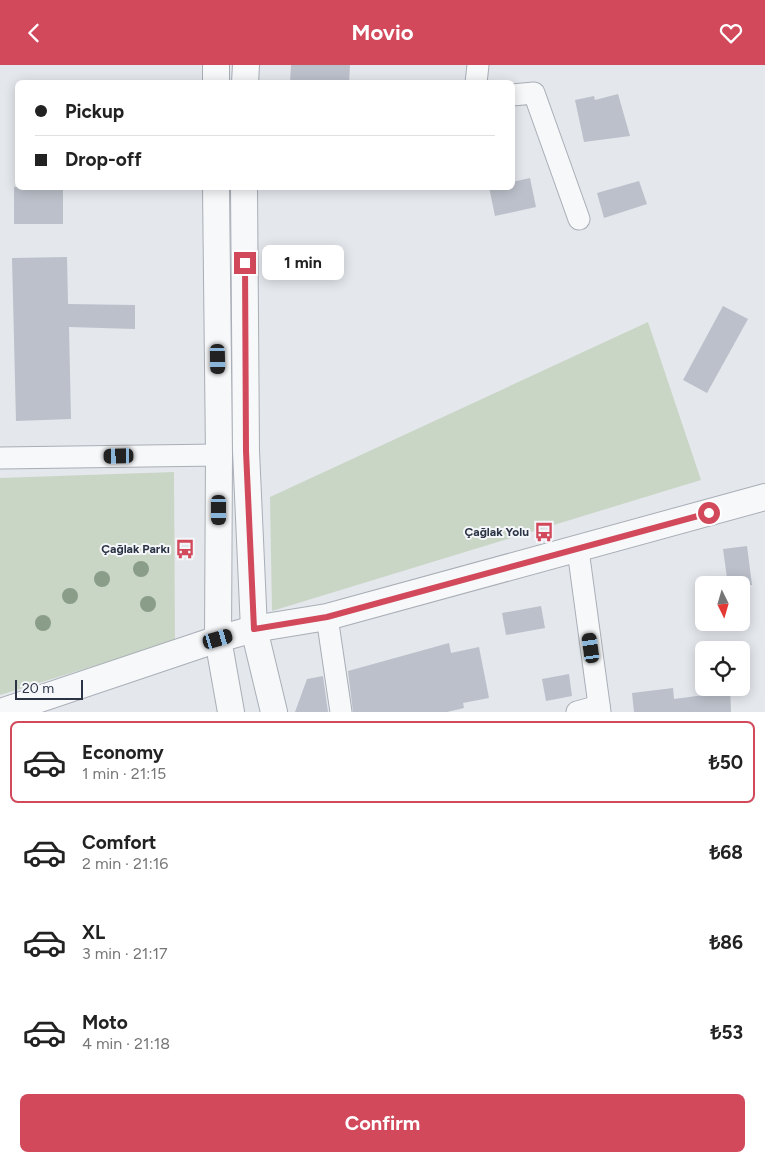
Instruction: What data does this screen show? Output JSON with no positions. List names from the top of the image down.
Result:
{
  "places": {
    "bus stop": ["Çağlak Yolu", "Çağlak Parkı"]
  },
  "scale_bar": "20 m",
  "north": "bottom",
  "page": {
    "header": "Movio",
    "banner": ["Pickup", "Drop-off"],
    "bubble": "1 min",
    "scale": "20 m",
    "list": [
      {
        "name": "Economy",
        "note": "1 min · 21:15",
        "value": "₺50"
      },
      {
        "name": "Comfort",
        "note": "2 min · 21:16",
        "value": "₺68"
      },
      {
        "name": "XL",
        "note": "3 min · 21:17",
        "value": "₺86"
      },
      {
        "name": "Moto",
        "note": "4 min · 21:18",
        "value": "₺53"
      }
    ],
    "buttons": "Confirm"
  }
}
